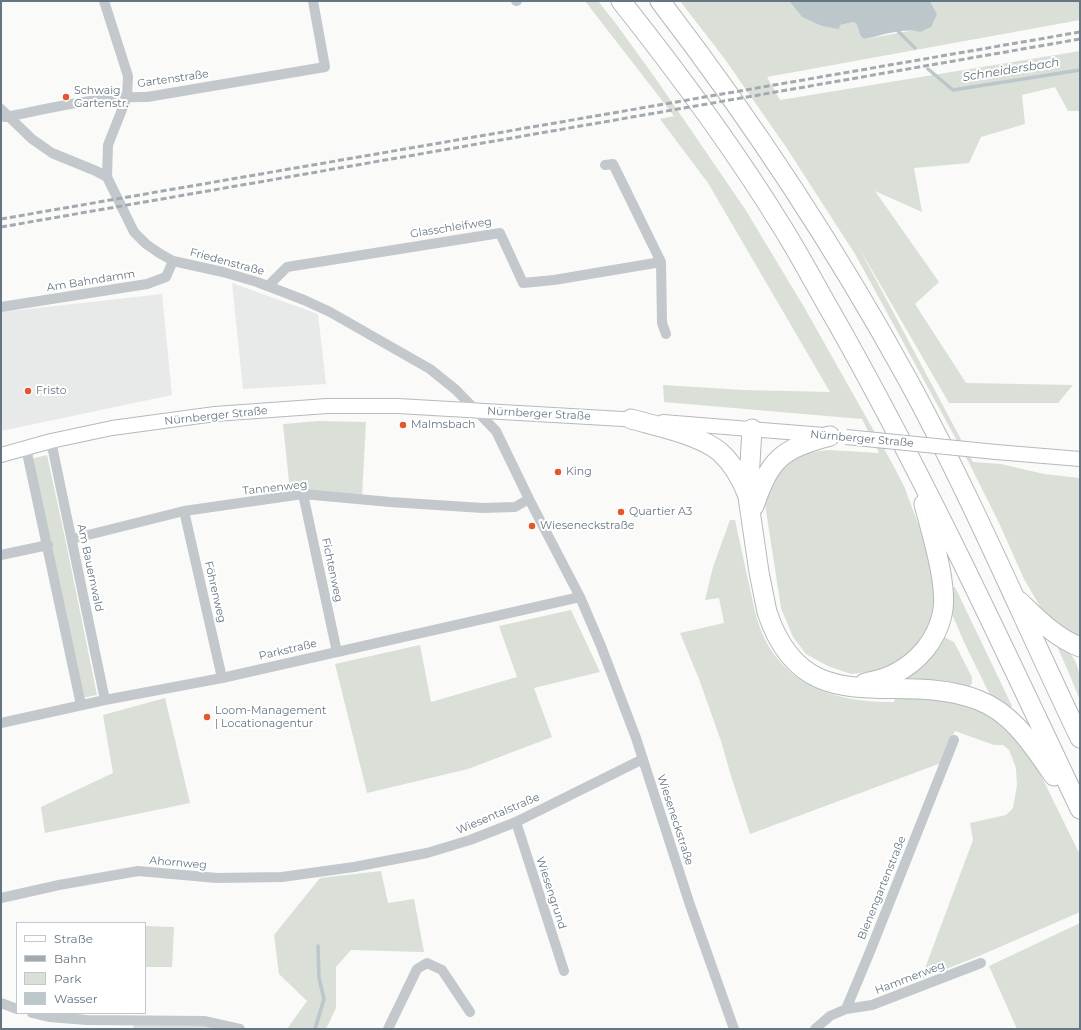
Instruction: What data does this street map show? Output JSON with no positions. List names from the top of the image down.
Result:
{
  "streets": {
    "main road": ["Nürnberger Straße"],
    "street": [
      "Gartenstraße",
      "Glasschleifweg",
      "Friedenstraße",
      "Am Bahndamm",
      "Tannenweg",
      "Am Bauernwald",
      "Fichtenweg",
      "Föhrenweg",
      "Parkstraße",
      "Wiesentalstraße",
      "Wieseneckstraße",
      "Ahornweg",
      "Bienengartenstraße",
      "Wiesengrund",
      "Hammerweg"
    ]
  },
  "crossings": [
    ["Glasschleifweg", "Friedenstraße"],
    ["Friedenstraße", "Am Bahndamm"],
    ["Friedenstraße", "Nürnberger Straße"],
    ["Friedenstraße", "Wieseneckstraße"],
    ["Nürnberger Straße", "Am Bauernwald"],
    ["Nürnberger Straße", "Wieseneckstraße"],
    ["Tannenweg", "Am Bauernwald"],
    ["Tannenweg", "Fichtenweg"],
    ["Tannenweg", "Föhrenweg"],
    ["Tannenweg", "Wieseneckstraße"],
    ["Am Bauernwald", "Parkstraße"],
    ["Fichtenweg", "Parkstraße"],
    ["Föhrenweg", "Parkstraße"],
    ["Parkstraße", "Wieseneckstraße"],
    ["Wiesentalstraße", "Wieseneckstraße"],
    ["Wiesentalstraße", "Ahornweg"],
    ["Wiesentalstraße", "Wiesengrund"],
    ["Bienengartenstraße", "Hammerweg"]
  ],
  "water": ["Schneidersbach"],
  "places": [
    "Schwaig Gartenstr.",
    "Fristo",
    "Malmsbach",
    "King",
    "Quartier A3",
    "Wieseneckstraße",
    "Loom-Management | Locationagentur"
  ],
  "legend": [
    "Straße",
    "Bahn",
    "Park",
    "Wasser"
  ]
}
